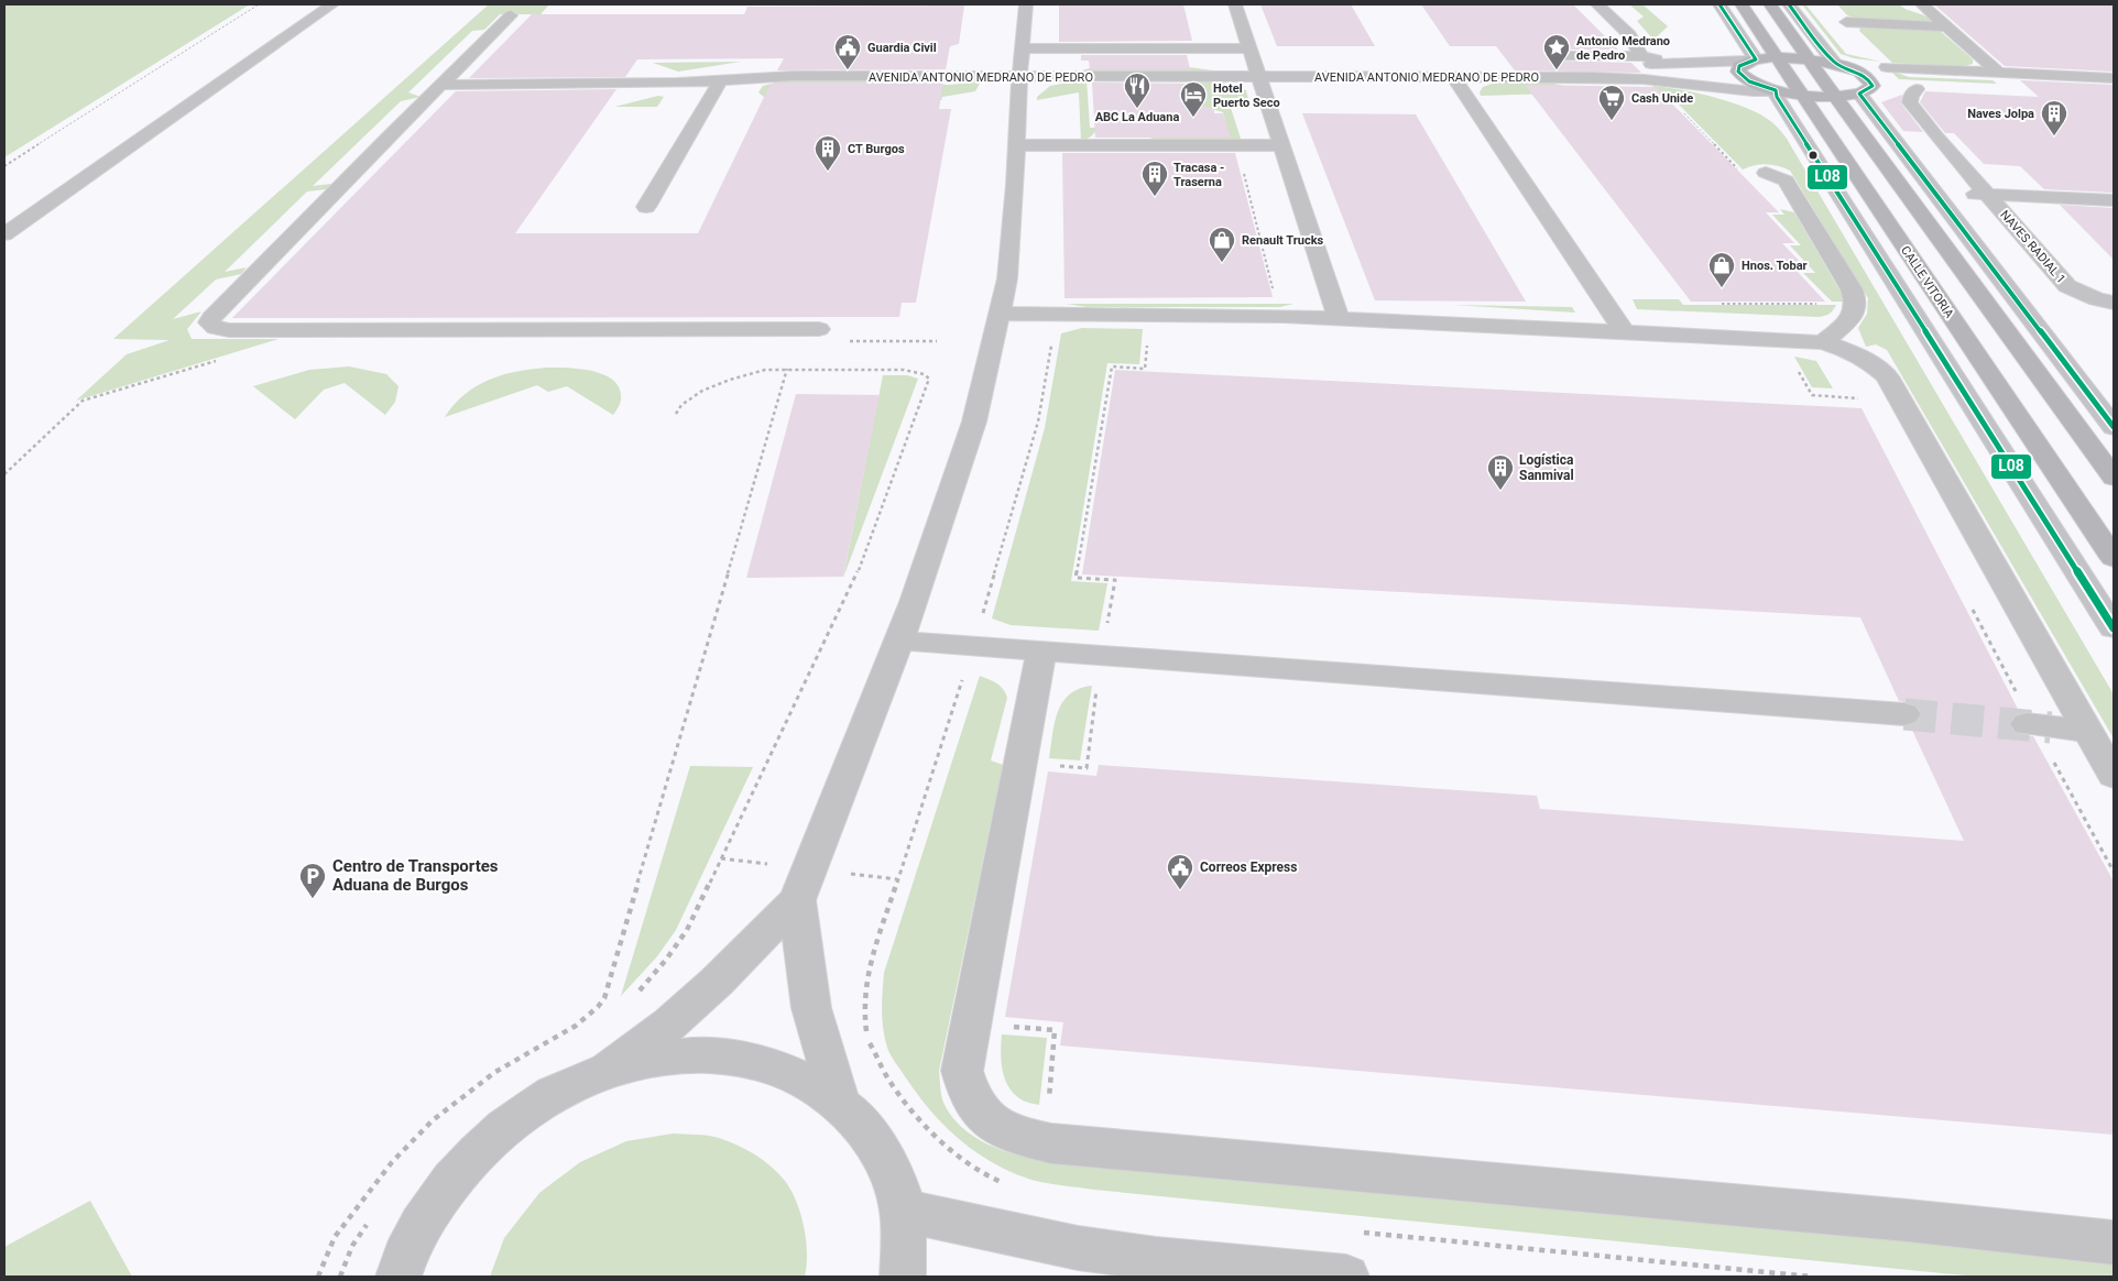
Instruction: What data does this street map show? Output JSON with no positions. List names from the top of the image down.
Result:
{
  "streets": {
    "highway": ["CALLE VITORIA"],
    "street": ["AVENIDA ANTONIO MEDRANO DE PEDRO", "NAVES RADIAL 1"]
  },
  "places": {
    "public building": ["Guardia Civil", "Correos Express"],
    "place": ["Antonio Medrano de Pedro"],
    "restaurant": ["ABC La Aduana"],
    "hotel": ["Hotel Puerto Seco"],
    "supermarket": ["Cash Unide"],
    "building": [
      "Naves Jolpa",
      "CT Burgos",
      "Tracasa - Traserna",
      "Logística Sanmival"
    ],
    "shop": ["Renault Trucks", "Hnos. Tobar"],
    "parking": ["Centro de Transportes Aduana de Burgos"]
  },
  "lines": ["transit line L08"]
}
